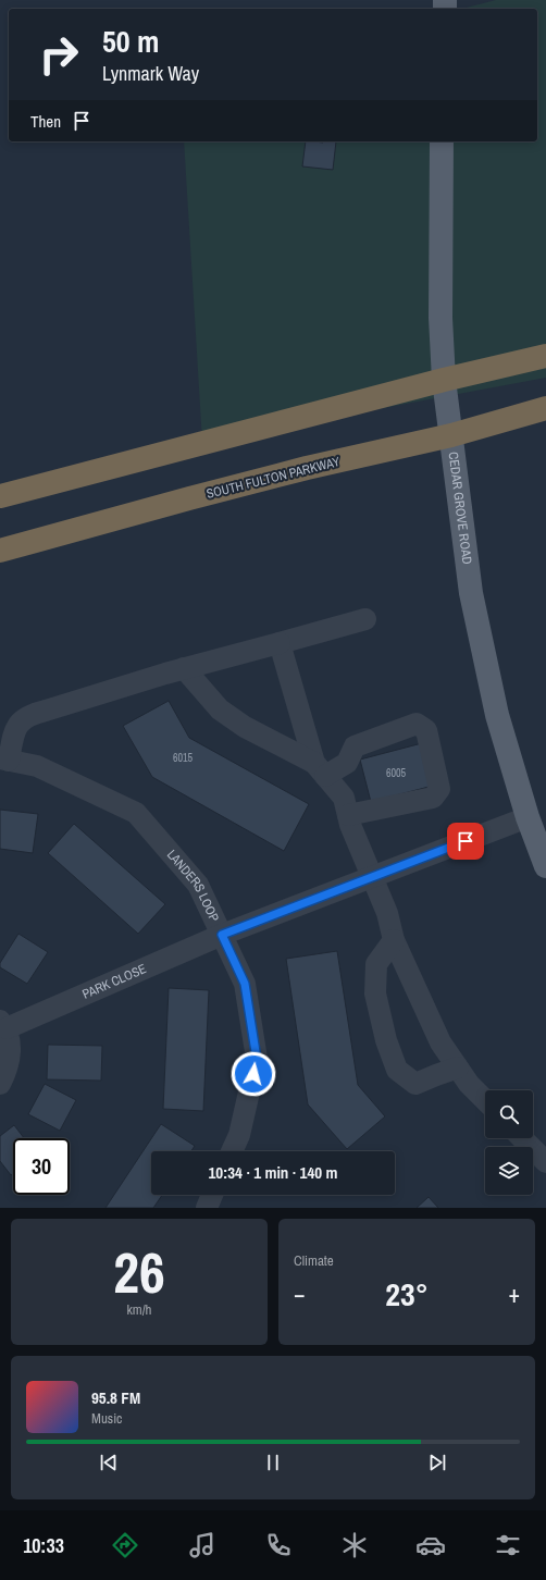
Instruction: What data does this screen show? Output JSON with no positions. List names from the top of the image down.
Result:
{
  "streets": {
    "highway": ["SOUTH FULTON PARKWAY"],
    "main road": ["CEDAR GROVE ROAD"],
    "street": ["LANDERS LOOP", "PARK CLOSE"]
  },
  "crossings": [
    ["SOUTH FULTON PARKWAY", "CEDAR GROVE ROAD"],
    ["CEDAR GROVE ROAD", "PARK CLOSE"],
    ["LANDERS LOOP", "PARK CLOSE"]
  ],
  "house_numbers": ["6015", "6005"],
  "page": {
    "turn": ["50 m", "Lynmark Way"],
    "then": "Then",
    "limit": "30",
    "trip": "10:34 · 1 min · 140 m",
    "tile": [
      ["26", "km/h"],
      "Climate"
    ],
    "heat": ["−", "23°", "+"],
    "song": ["95.8 FM", "Music"],
    "tabs": "10:33"
  }
}
